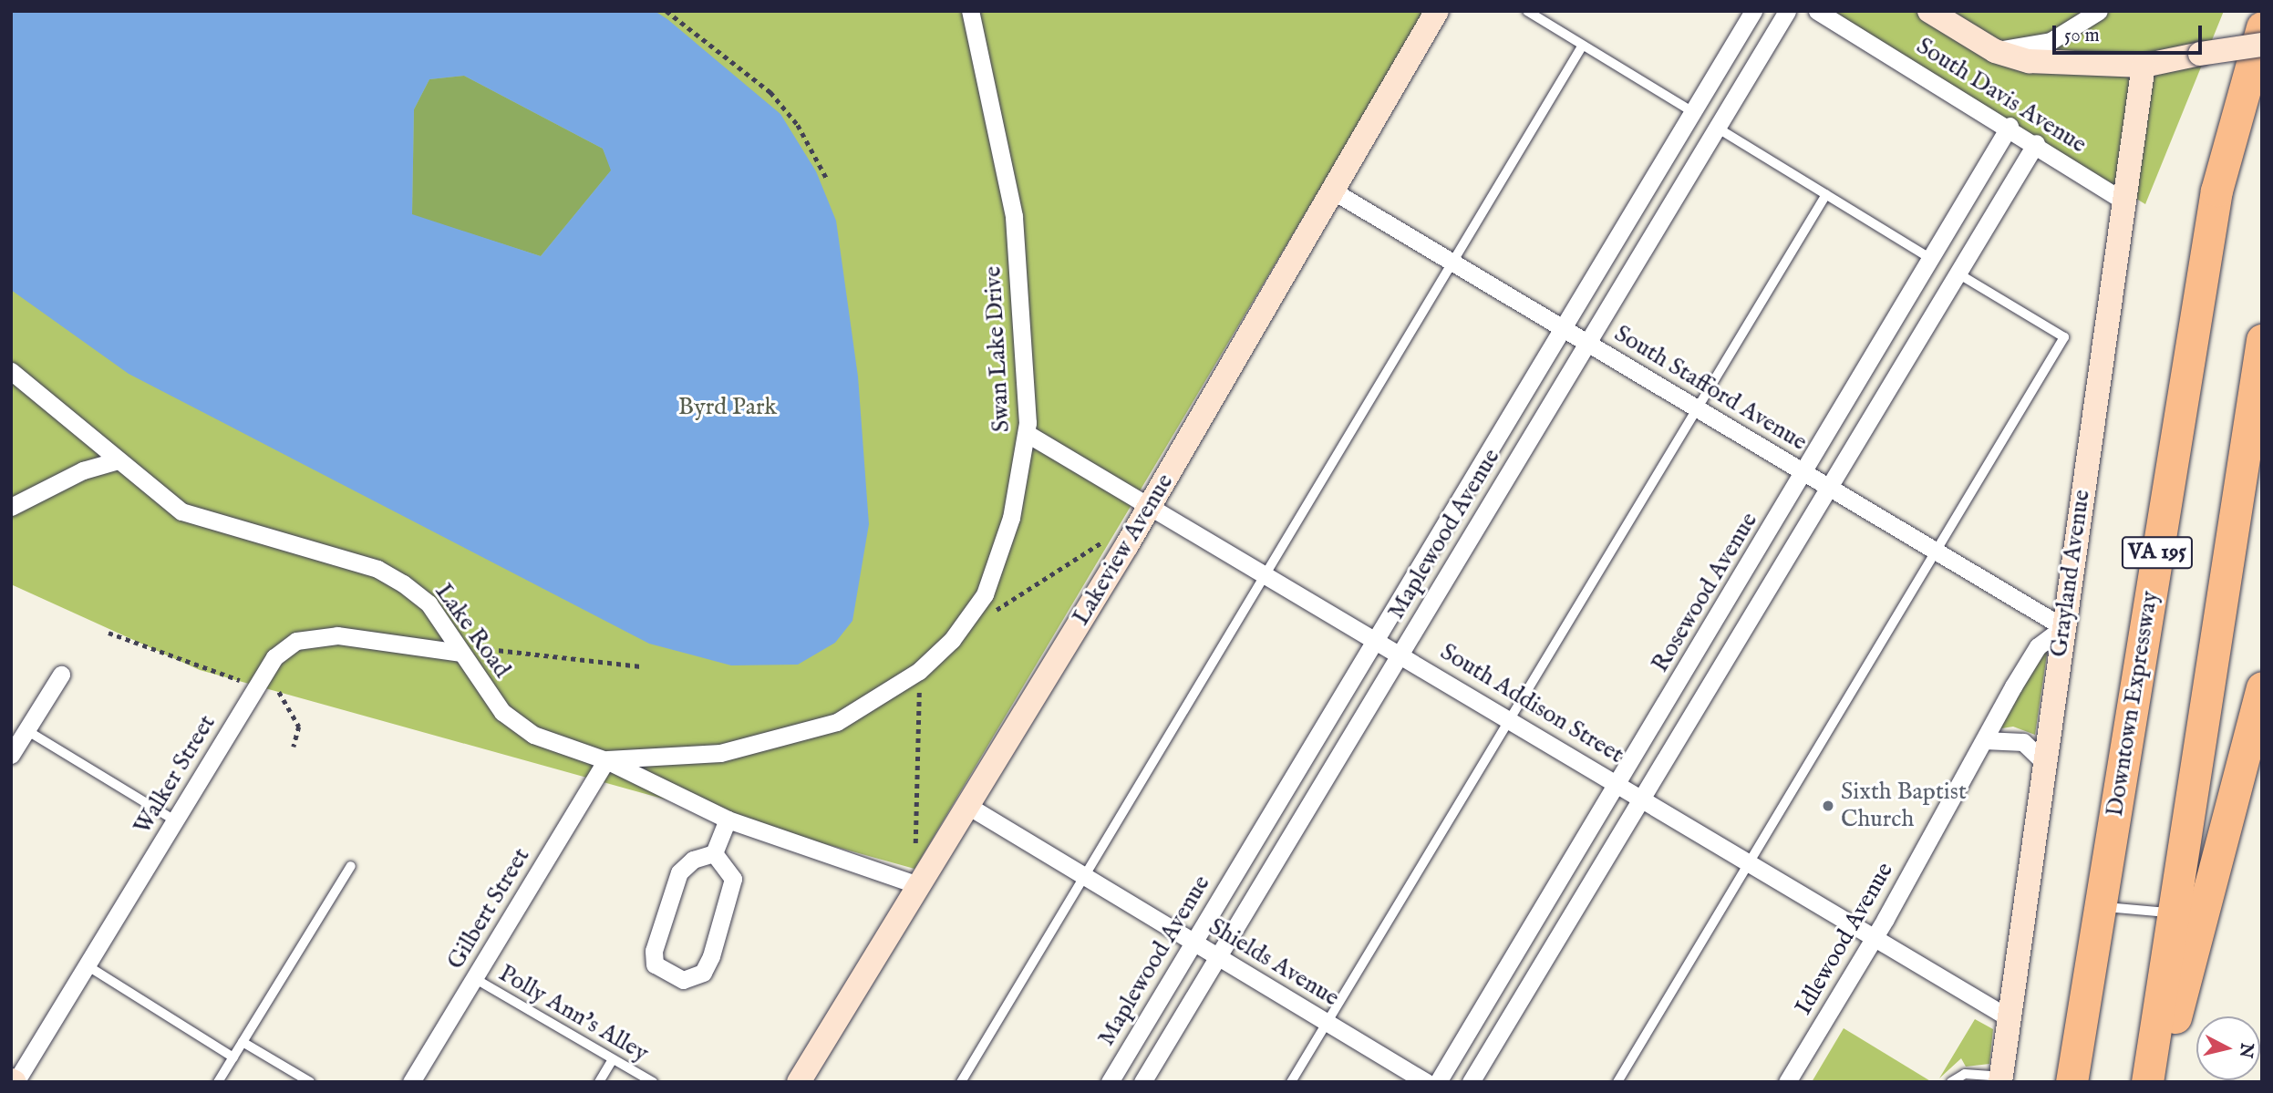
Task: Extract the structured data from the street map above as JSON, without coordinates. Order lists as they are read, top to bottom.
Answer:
{
  "streets": {
    "highway": ["VA 195", "Downtown Expressway"],
    "street": [
      "South Davis Avenue",
      "Swan Lake Drive",
      "South Stafford Avenue",
      "Maplewood Avenue",
      "Lakeview Avenue",
      "Grayland Avenue",
      "Rosewood Avenue",
      "Lake Road",
      "South Addison Street",
      "Walker Street",
      "Gilbert Street",
      "Idlewood Avenue",
      "Shields Avenue"
    ],
    "lane": ["Polly Ann's Alley"]
  },
  "crossings": [
    ["South Davis Avenue", "Grayland Avenue"],
    ["South Davis Avenue", "Rosewood Avenue"],
    ["Swan Lake Drive", "Lake Road"],
    ["Swan Lake Drive", "South Addison Street"],
    ["Swan Lake Drive", "Gilbert Street"],
    ["South Stafford Avenue", "Maplewood Avenue"],
    ["South Stafford Avenue", "Lakeview Avenue"],
    ["South Stafford Avenue", "Grayland Avenue"],
    ["South Stafford Avenue", "Rosewood Avenue"],
    ["South Stafford Avenue", "Idlewood Avenue"],
    ["Maplewood Avenue", "South Addison Street"],
    ["Maplewood Avenue", "Shields Avenue"],
    ["Lakeview Avenue", "Lake Road"],
    ["Lakeview Avenue", "South Addison Street"],
    ["Lakeview Avenue", "Shields Avenue"],
    ["Grayland Avenue", "South Addison Street"],
    ["Grayland Avenue", "Idlewood Avenue"],
    ["Rosewood Avenue", "South Addison Street"],
    ["Lake Road", "Walker Street"],
    ["Lake Road", "Gilbert Street"],
    ["South Addison Street", "Idlewood Avenue"],
    ["Gilbert Street", "Polly Ann's Alley"]
  ],
  "parks": ["Byrd Park"],
  "places": ["Sixth Baptist Church"],
  "scale_bar": "50 m",
  "north": "right"
}
